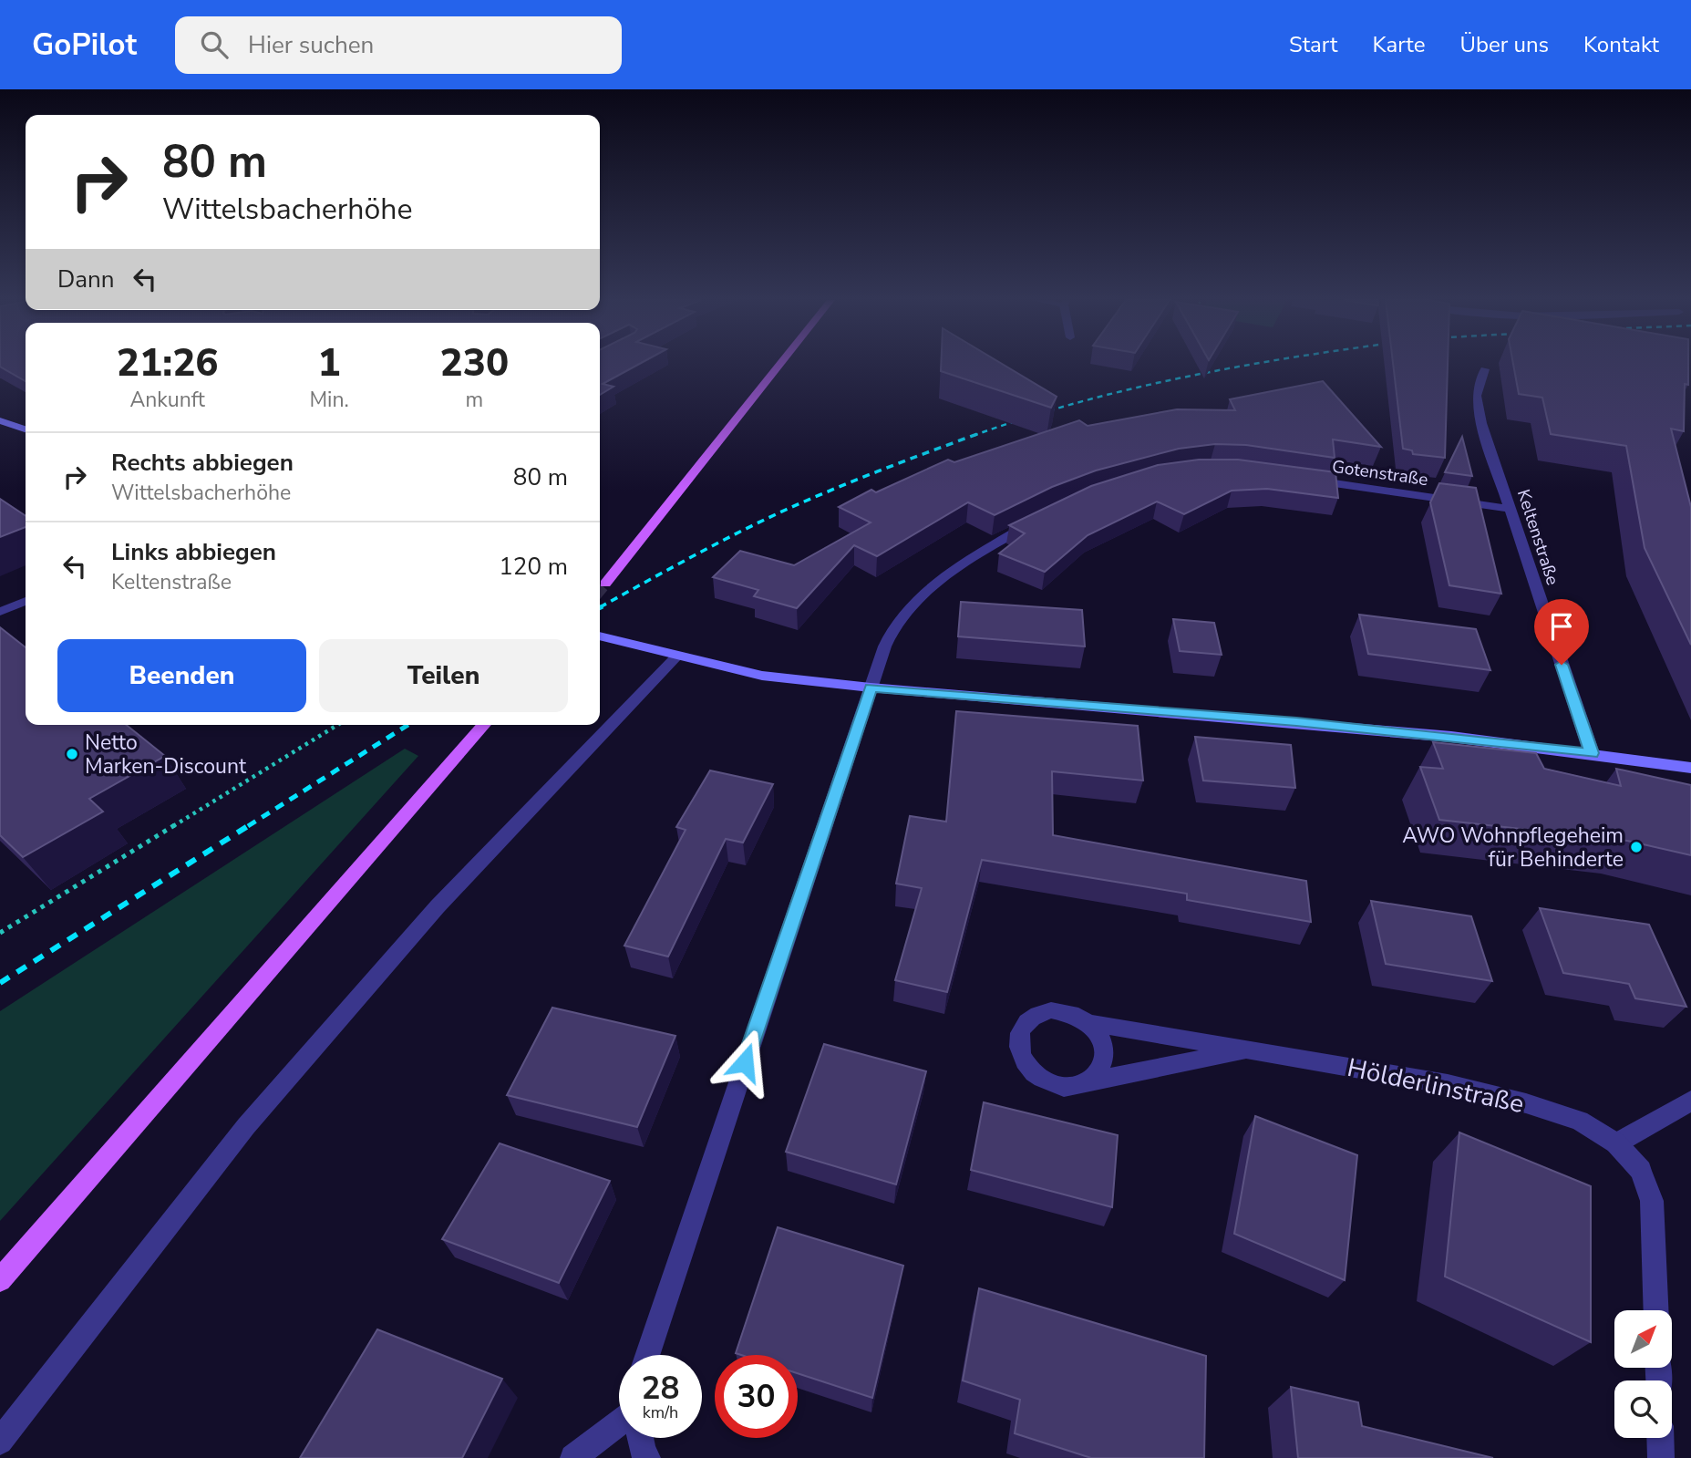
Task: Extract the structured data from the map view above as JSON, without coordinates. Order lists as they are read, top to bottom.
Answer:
{
  "streets": {
    "street": ["Gotenstraße", "Keltenstraße", "Hölderlinstraße"]
  },
  "crossings": [
    ["Gotenstraße", "Keltenstraße"]
  ],
  "places": ["Netto Marken-Discount", "AWO Wohnpflegeheim für Behinderte"],
  "north": "top right",
  "page": {
    "header": "GoPilot",
    "search": "Hier suchen",
    "nav": [
      "Start",
      "Karte",
      "Über uns",
      "Kontakt"
    ],
    "turn": ["80 m", "Wittelsbacherhöhe"],
    "then": "Dann",
    "eta": [
      "21:26",
      "Ankunft",
      "1",
      "Min.",
      "230",
      "m"
    ],
    "list": [
      {
        "name": "Rechts abbiegen",
        "note": "Wittelsbacherhöhe",
        "value": "80 m"
      },
      {
        "name": "Links abbiegen",
        "note": "Keltenstraße",
        "value": "120 m"
      }
    ],
    "buttons": ["Beenden", "Teilen"],
    "speed": "28 km/h",
    "limit": "30"
  }
}
